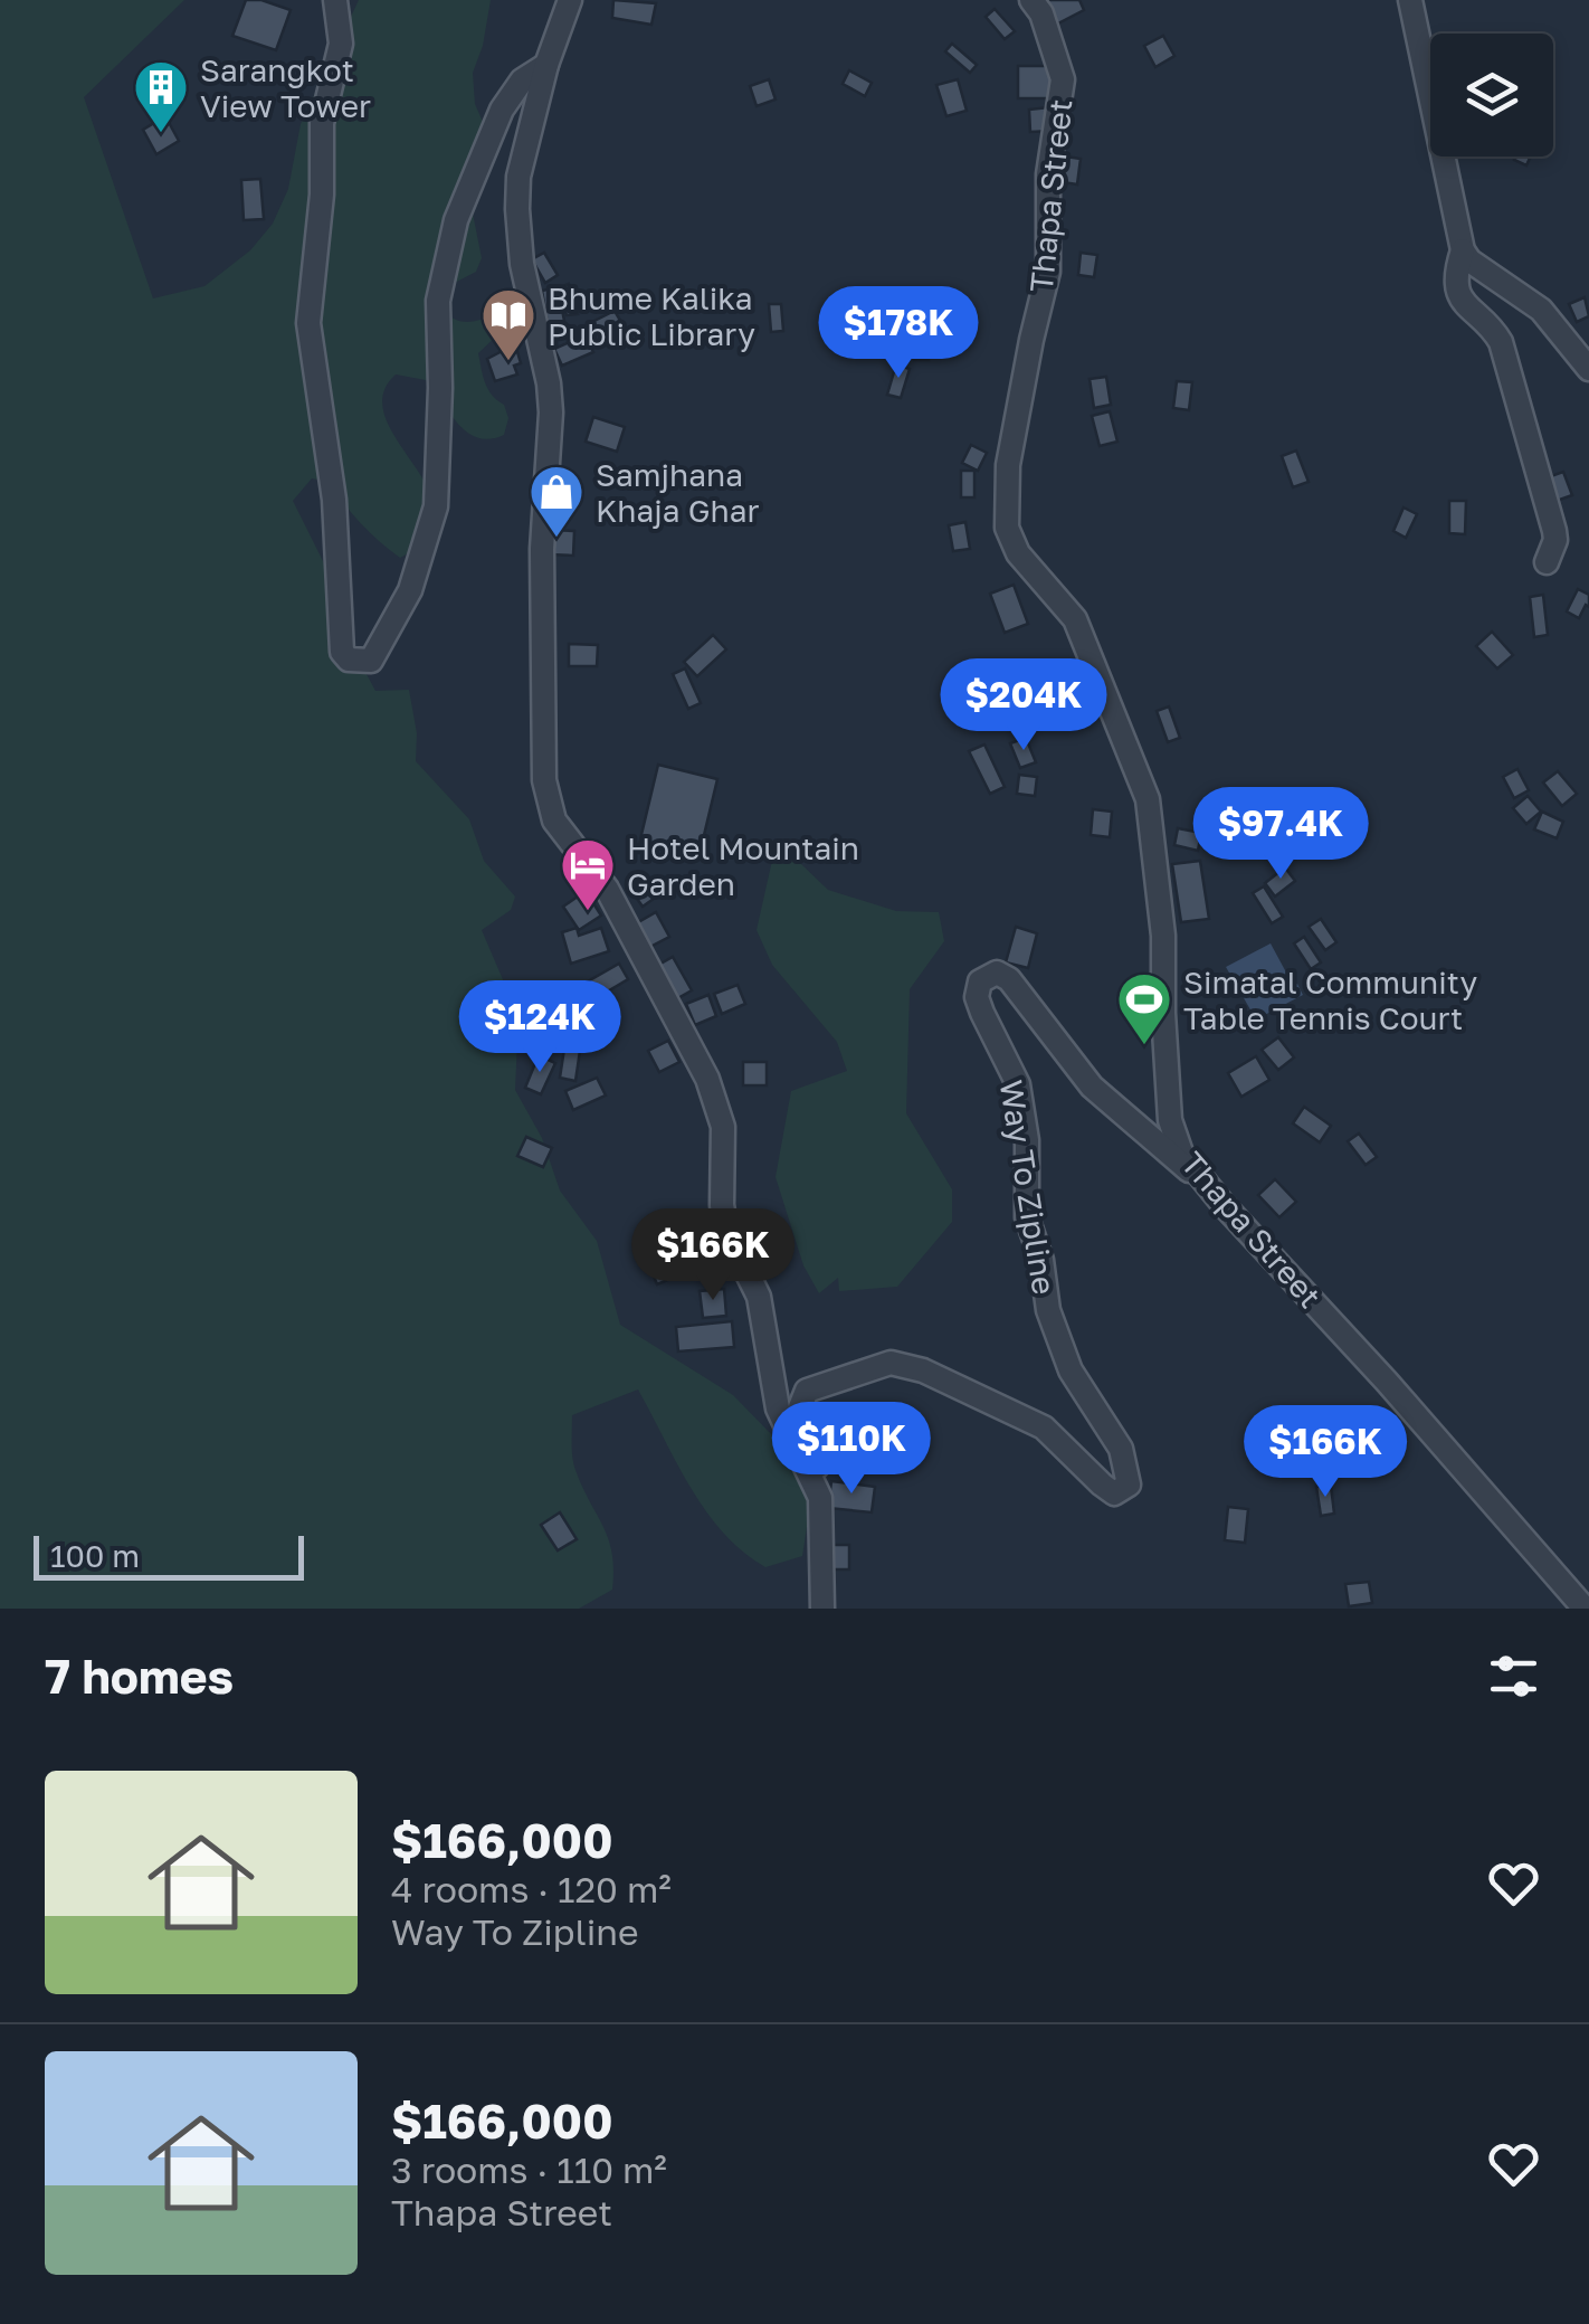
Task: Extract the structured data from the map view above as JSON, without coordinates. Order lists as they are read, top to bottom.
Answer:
{
  "streets": {
    "street": ["Thapa Street", "Way To Zipline"]
  },
  "crossings": [
    ["Thapa Street", "Way To Zipline"]
  ],
  "places": {
    "building": ["Sarangkot View Tower"],
    "library": ["Bhume Kalika Public Library"],
    "shop": ["Samjhana Khaja Ghar"],
    "hotel": ["Hotel Mountain Garden"],
    "sports": ["Simatal Community Table Tennis Court"]
  },
  "scale_bar": "100 m",
  "page": {
    "price": [
      "$178K",
      "$204K",
      "$97.4K",
      "$124K",
      "$166K",
      "$110K",
      "$166K"
    ],
    "scale": "100 m",
    "heading": "7 homes",
    "list": [
      {
        "name": "$166,000",
        "note": "4 rooms · 120 m² · Way To Zipline"
      },
      {
        "name": "$166,000",
        "note": "3 rooms · 110 m² · Thapa Street"
      }
    ]
  }
}
